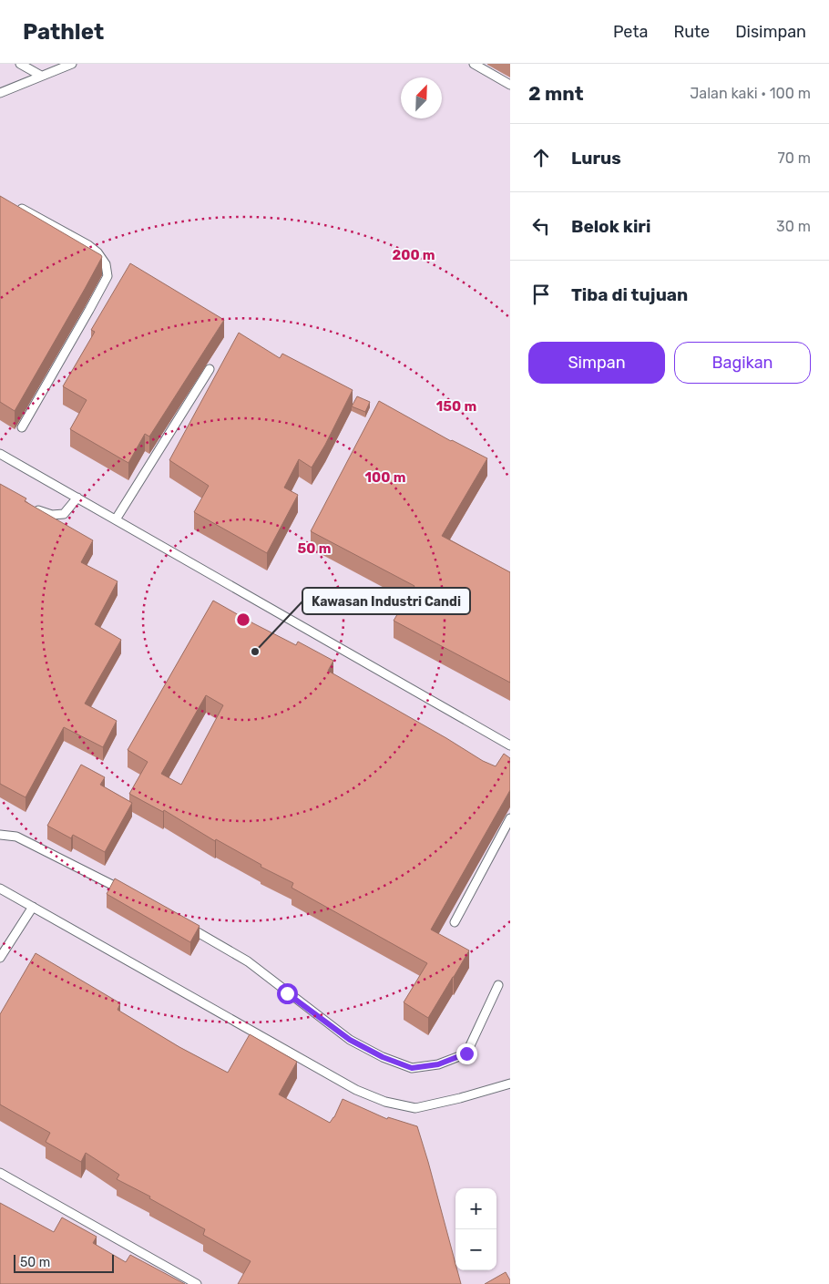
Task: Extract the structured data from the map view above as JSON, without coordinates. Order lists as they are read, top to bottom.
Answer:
{
  "places": ["Kawasan Industri Candi"],
  "scale_bar": "50 m",
  "north": "top right",
  "page": {
    "header": "Pathlet",
    "nav": ["Peta", "Rute", "Disimpan"],
    "heading": ["2 mnt", "Jalan kaki · 100 m"],
    "list": [
      ["Lurus", "70 m"],
      ["Belok kiri", "30 m"],
      "Tiba di tujuan"
    ],
    "buttons": ["Simpan", "Bagikan"],
    "map_buttons": ["+", "−"],
    "scale": "50 m"
  },
  "rings": [
    "200 m",
    "150 m",
    "100 m",
    "50 m"
  ]
}
